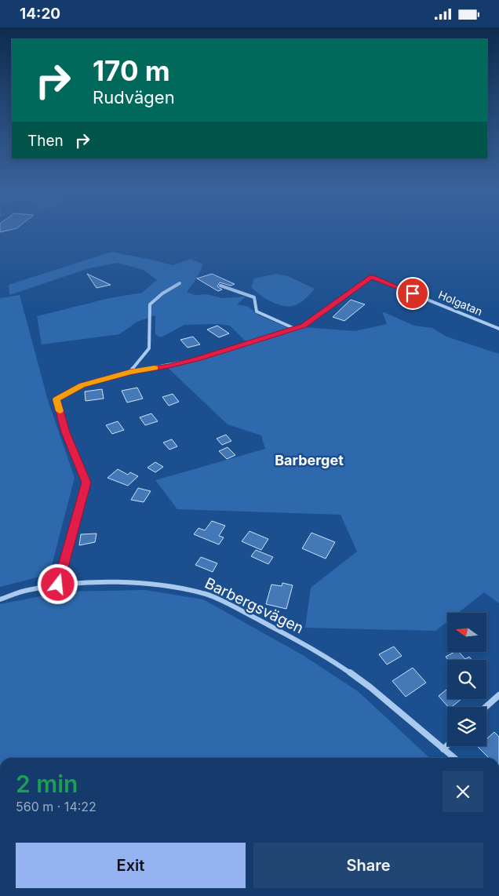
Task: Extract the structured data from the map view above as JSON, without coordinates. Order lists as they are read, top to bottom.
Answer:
{
  "streets": {
    "street": ["Holgatan", "Barbergsvägen"]
  },
  "districts": ["Barberget"],
  "north": "left",
  "page": {
    "status": "14:20",
    "turn": ["170 m", "Rudvägen"],
    "then": "Then",
    "heading": ["2 min", "560 m · 14:22"],
    "buttons": ["Exit", "Share"]
  }
}
